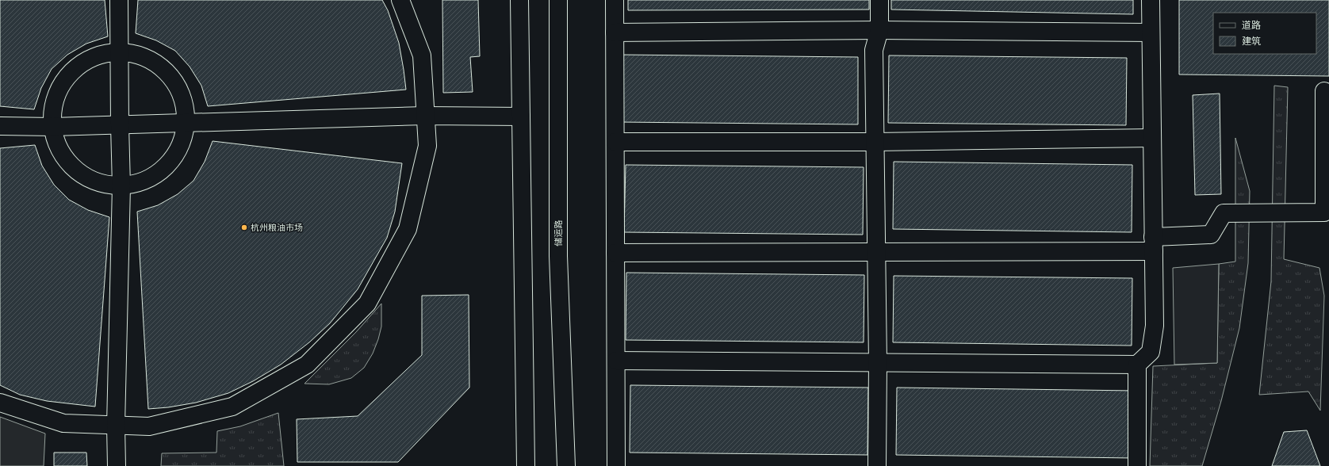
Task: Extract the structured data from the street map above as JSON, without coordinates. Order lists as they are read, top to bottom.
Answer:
{
  "streets": {
    "main road": ["储运路"]
  },
  "places": ["杭州粮油市场"],
  "legend": ["道路", "建筑"]
}
